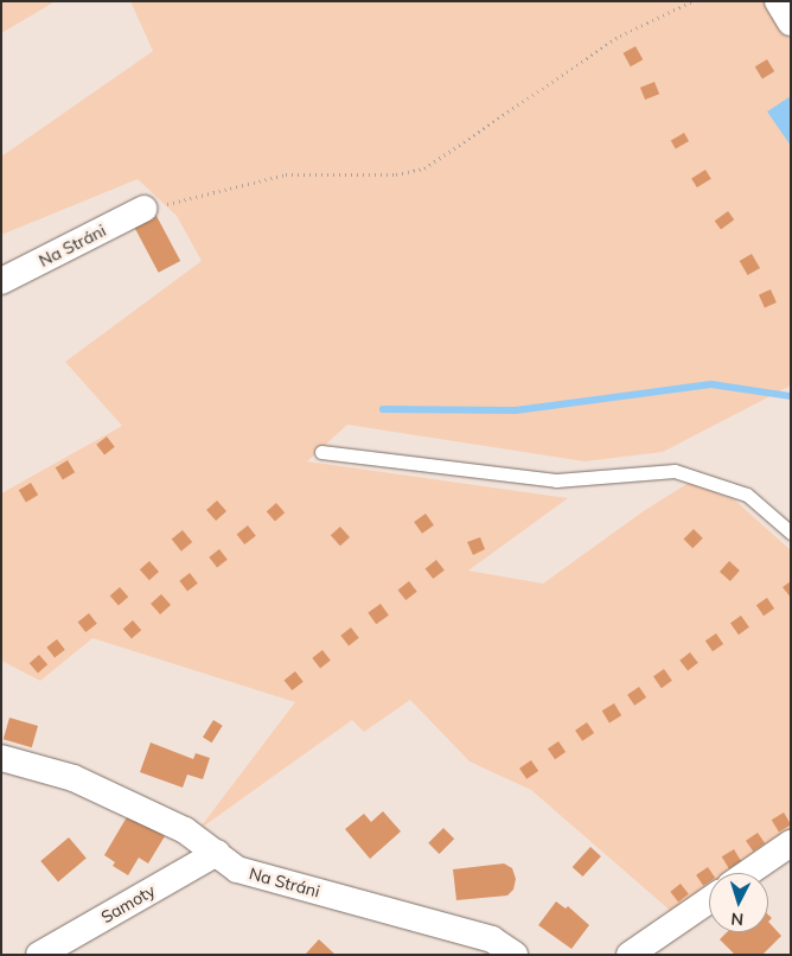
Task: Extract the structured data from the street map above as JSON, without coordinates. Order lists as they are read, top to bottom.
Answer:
{
  "streets": {
    "street": ["Na Stráni", "Samoty"]
  },
  "crossings": [
    ["Na Stráni", "Samoty"]
  ],
  "north": "bottom"
}
